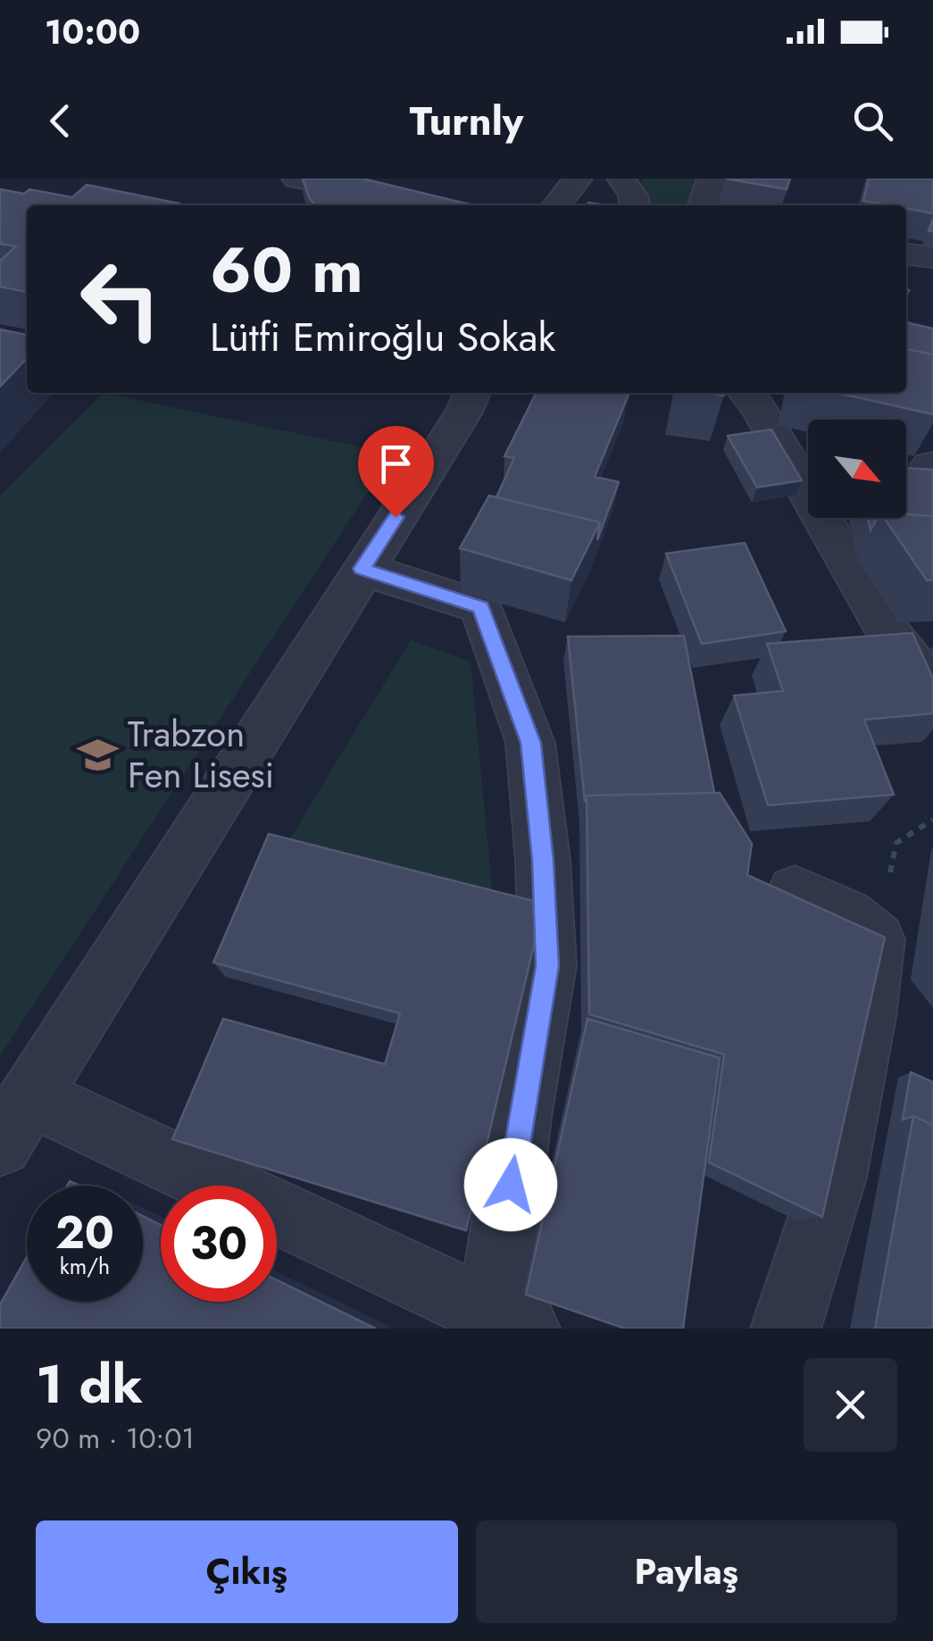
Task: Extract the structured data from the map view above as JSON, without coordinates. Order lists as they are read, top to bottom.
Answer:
{
  "places": {
    "school or university": ["Trabzon Fen Lisesi"]
  },
  "north": "bottom right",
  "page": {
    "status": "10:00",
    "header": "Turnly",
    "turn": ["60 m", "Lütfi Emiroğlu Sokak"],
    "speed": "20 km/h",
    "limit": "30",
    "heading": ["1 dk", "90 m · 10:01"],
    "buttons": ["Çıkış", "Paylaş"]
  }
}
